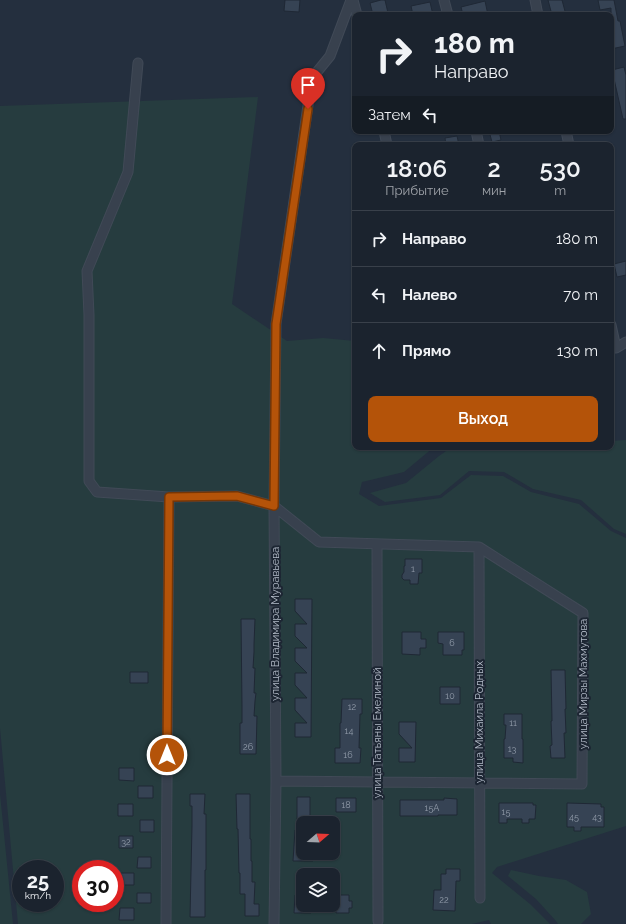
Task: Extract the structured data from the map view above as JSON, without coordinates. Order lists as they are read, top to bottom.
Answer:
{
  "streets": {
    "street": [
      "улица Владимира Муравьева",
      "улица Мирзы Махмутова",
      "улица Михаила Родных",
      "улица Татьяны Емелиной"
    ]
  },
  "crossings": [
    ["улица Мирзы Махмутова", "улица Михаила Родных"]
  ],
  "house_numbers": [
    "1",
    "6",
    "10",
    "12",
    "11",
    "14",
    "26",
    "13",
    "16",
    "18",
    "15А",
    "15",
    "45",
    "43",
    "32",
    "22"
  ],
  "north": "right",
  "page": {
    "turn": ["180 m", "Направо"],
    "then": "Затем",
    "eta": [
      "18:06",
      "Прибытие",
      "2",
      "мин",
      "530",
      "m"
    ],
    "list": [
      {
        "name": "Направо",
        "value": "180 m"
      },
      {
        "name": "Налево",
        "value": "70 m"
      },
      {
        "name": "Прямо",
        "value": "130 m"
      }
    ],
    "buttons": "Выход",
    "speed": "25 km/h",
    "limit": "30"
  }
}
